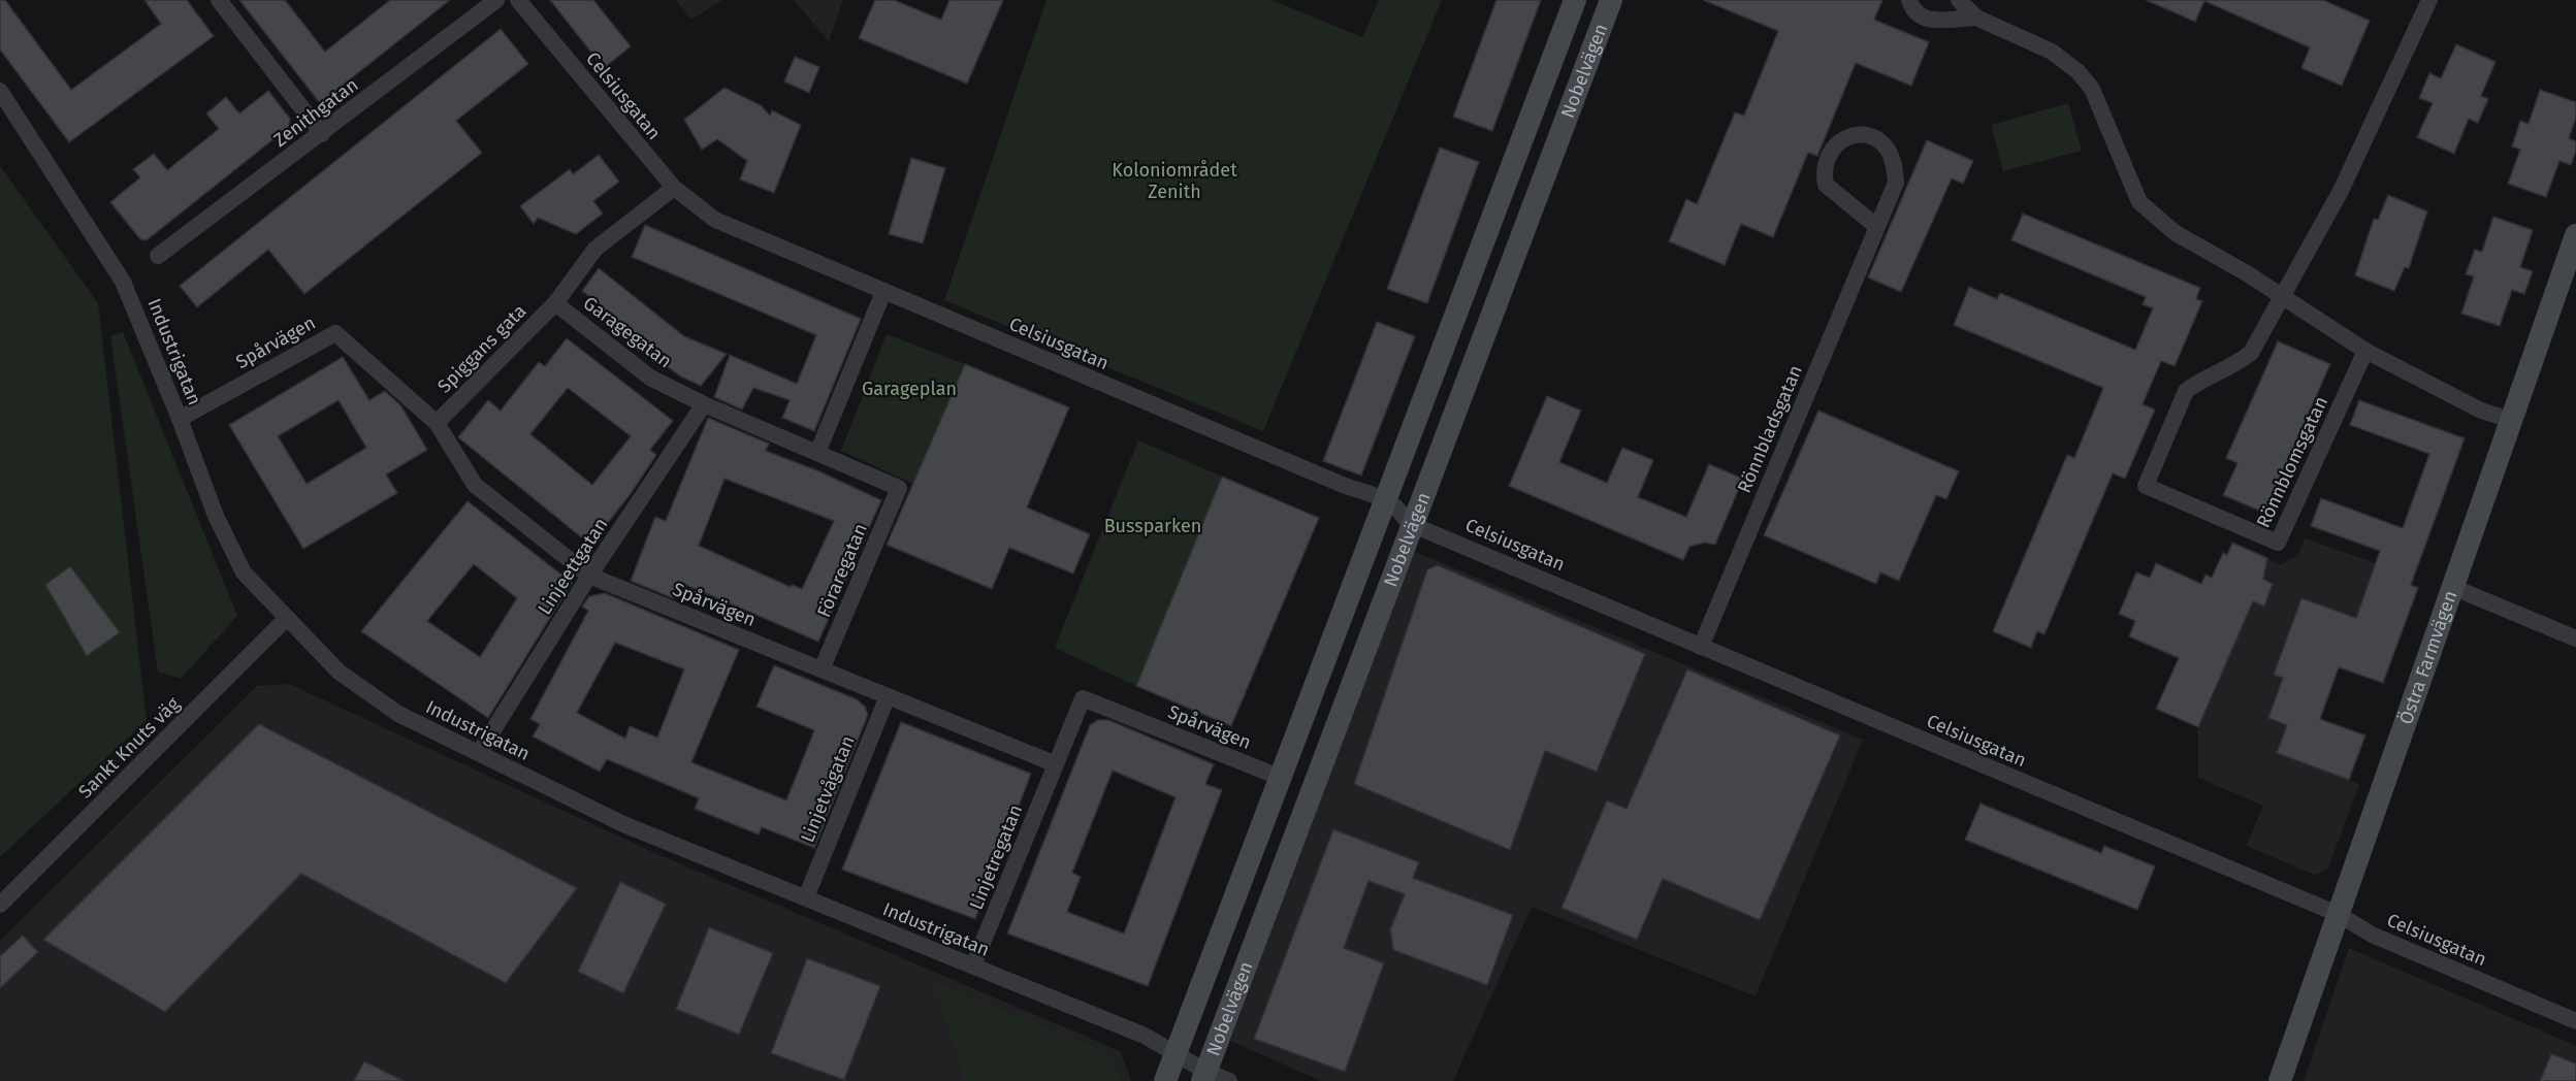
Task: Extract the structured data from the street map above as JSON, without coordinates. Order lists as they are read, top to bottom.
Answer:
{
  "streets": {
    "main road": ["Nobelvägen", "Östra Farmvägen"],
    "street": [
      "Celsiusgatan",
      "Zenithgatan",
      "Garagegatan",
      "Spårvägen",
      "Spiggans gata",
      "Industrigatan",
      "Rönnbladsgatan",
      "Rönnblomsgatan",
      "Linjeettgatan",
      "Föraregatan",
      "Sankt Knuts väg",
      "Linjetvågatan",
      "Linjetregatan"
    ]
  },
  "crossings": [
    ["Nobelvägen", "Celsiusgatan"],
    ["Nobelvägen", "Spårvägen"],
    ["Nobelvägen", "Industrigatan"],
    ["Celsiusgatan", "Garagegatan"],
    ["Celsiusgatan", "Rönnbladsgatan"],
    ["Celsiusgatan", "Östra Farmvägen"],
    ["Garagegatan", "Spiggans gata"],
    ["Garagegatan", "Linjeettgatan"],
    ["Garagegatan", "Föraregatan"],
    ["Spårvägen", "Spiggans gata"],
    ["Spårvägen", "Industrigatan"],
    ["Spårvägen", "Linjeettgatan"],
    ["Spårvägen", "Föraregatan"],
    ["Spårvägen", "Linjetvågatan"],
    ["Spårvägen", "Linjetregatan"],
    ["Industrigatan", "Linjeettgatan"],
    ["Industrigatan", "Sankt Knuts väg"],
    ["Industrigatan", "Linjetvågatan"],
    ["Industrigatan", "Linjetregatan"]
  ],
  "parks": ["Koloniområdet Zenith", "Garageplan", "Bussparken"]
}
